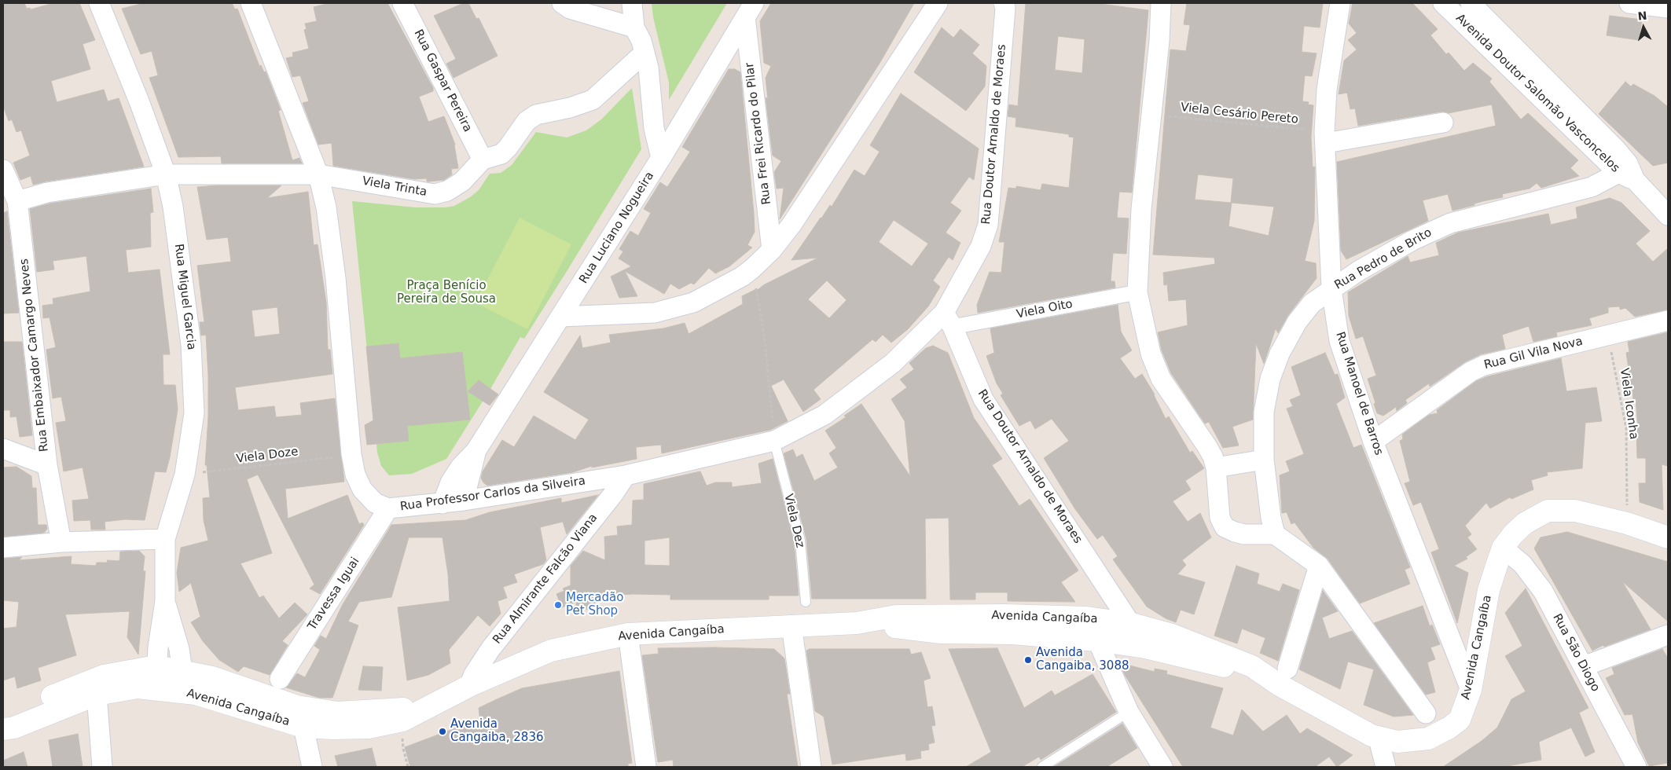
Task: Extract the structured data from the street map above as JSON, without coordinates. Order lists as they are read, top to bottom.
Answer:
{
  "streets": {
    "main road": ["Avenida Cangaíba"],
    "street": [
      "Rua Gaspar Pereira",
      "Avenida Doutor Salomão Vasconcelos",
      "Rua Frei Ricardo do Pilar",
      "Rua Doutor Arnaldo de Moraes",
      "Viela Trinta",
      "Rua Luciano Nogueira",
      "Rua Pedro de Brito",
      "Rua Miguel Garcia",
      "Viela Oito",
      "Rua Gil Vila Nova",
      "Rua Embaixador Camargo Neves",
      "Rua Manoel de Barros",
      "Rua Professor Carlos da Silveira",
      "Rua Almirante Falcão Viana",
      "Travessa Iguai",
      "Rua São Diogo"
    ],
    "lane": ["Viela Dez"],
    "path": ["Viela Cesário Pereto", "Viela Iconha", "Viela Doze"]
  },
  "crossings": [
    ["Rua Gaspar Pereira", "Viela Trinta"],
    ["Avenida Doutor Salomão Vasconcelos", "Rua Pedro de Brito"],
    ["Viela Cesário Pereto", "Rua Manoel de Barros"],
    ["Rua Frei Ricardo do Pilar", "Rua Luciano Nogueira"],
    ["Rua Doutor Arnaldo de Moraes", "Viela Oito"],
    ["Rua Doutor Arnaldo de Moraes", "Rua Professor Carlos da Silveira"],
    ["Rua Doutor Arnaldo de Moraes", "Avenida Cangaíba"],
    ["Viela Trinta", "Rua Miguel Garcia"],
    ["Viela Trinta", "Rua Embaixador Camargo Neves"],
    ["Viela Trinta", "Rua Professor Carlos da Silveira"],
    ["Rua Luciano Nogueira", "Rua Professor Carlos da Silveira"],
    ["Rua Pedro de Brito", "Rua Manoel de Barros"],
    ["Rua Miguel Garcia", "Viela Doze"],
    ["Rua Miguel Garcia", "Avenida Cangaíba"],
    ["Viela Oito", "Rua Professor Carlos da Silveira"],
    ["Rua Gil Vila Nova", "Rua Manoel de Barros"],
    ["Rua Gil Vila Nova", "Viela Iconha"],
    ["Rua Manoel de Barros", "Avenida Cangaíba"],
    ["Viela Iconha", "Avenida Cangaíba"],
    ["Viela Doze", "Rua Professor Carlos da Silveira"],
    ["Rua Professor Carlos da Silveira", "Viela Dez"],
    ["Rua Professor Carlos da Silveira", "Rua Almirante Falcão Viana"],
    ["Rua Professor Carlos da Silveira", "Travessa Iguai"],
    ["Rua Almirante Falcão Viana", "Avenida Cangaíba"],
    ["Avenida Cangaíba", "Rua São Diogo"]
  ],
  "parks": ["Praça Benício Pereira de Sousa"],
  "places": ["Mercadão Pet Shop", "Avenida Cangaiba, 3088", "Avenida Cangaiba, 2836"],
  "north": "top"
}
